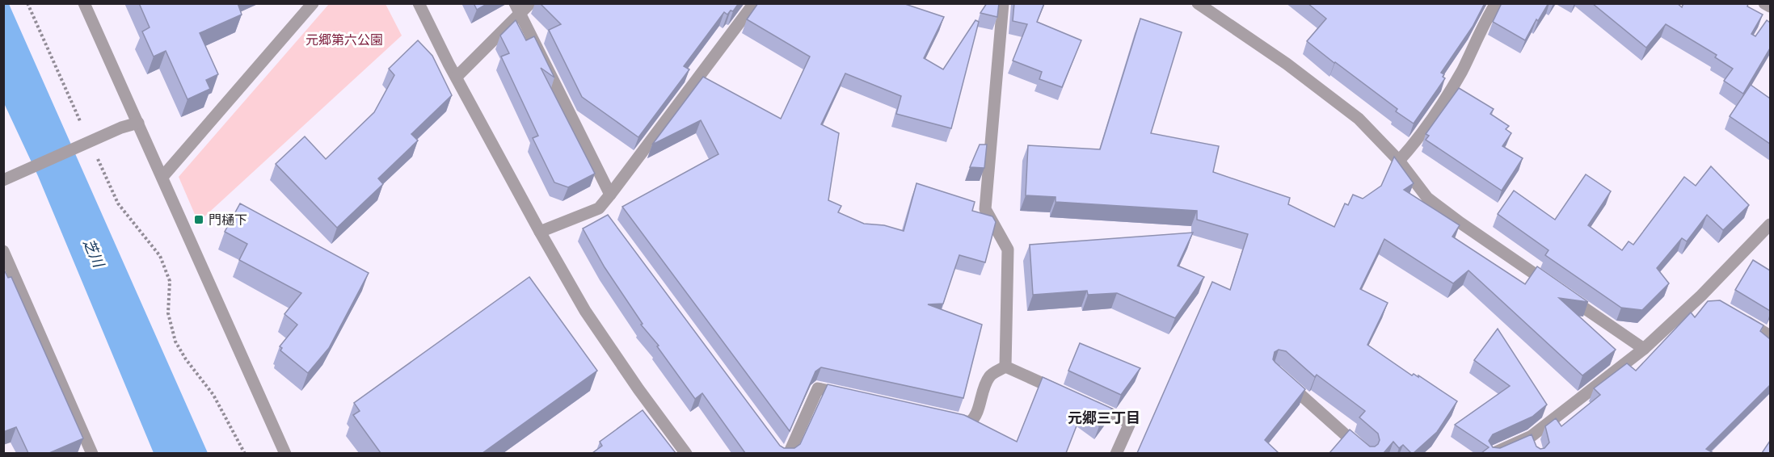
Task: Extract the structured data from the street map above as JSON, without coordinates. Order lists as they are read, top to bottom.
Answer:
{
  "districts": ["元郷三丁目"],
  "water": ["芝川"],
  "parks": ["元郷第六公園"],
  "places": {
    "transit": ["門樋下"]
  }
}
